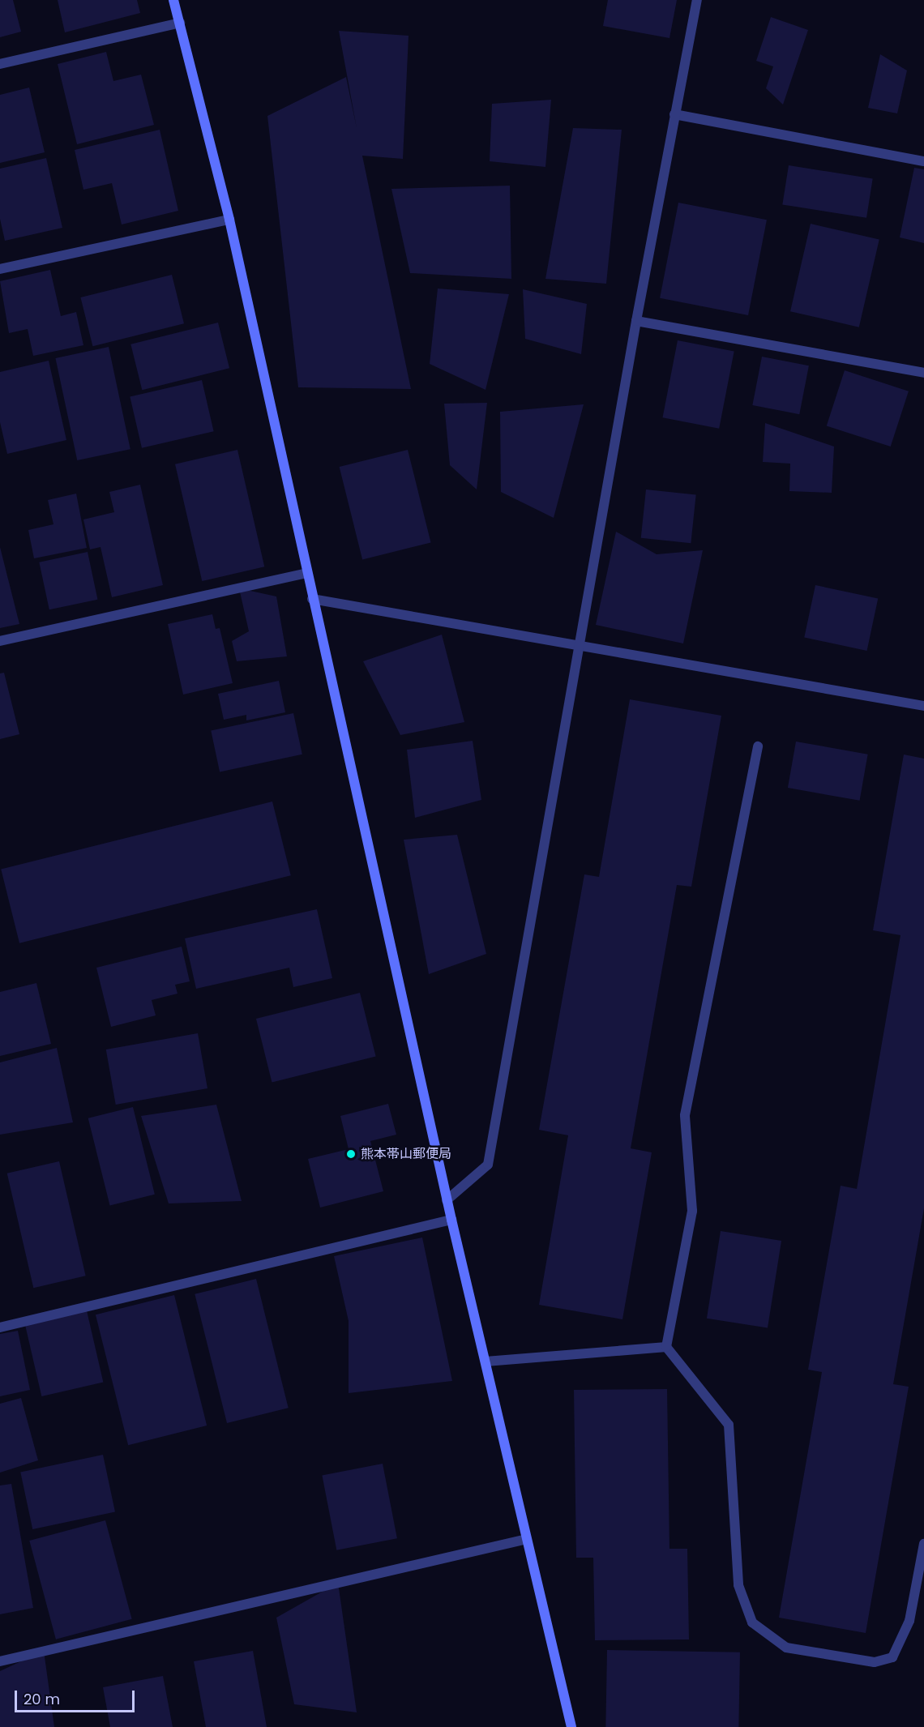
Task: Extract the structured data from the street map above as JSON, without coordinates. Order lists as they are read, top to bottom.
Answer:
{
  "places": ["熊本帯山郵便局"],
  "scale_bar": "20 m"
}
